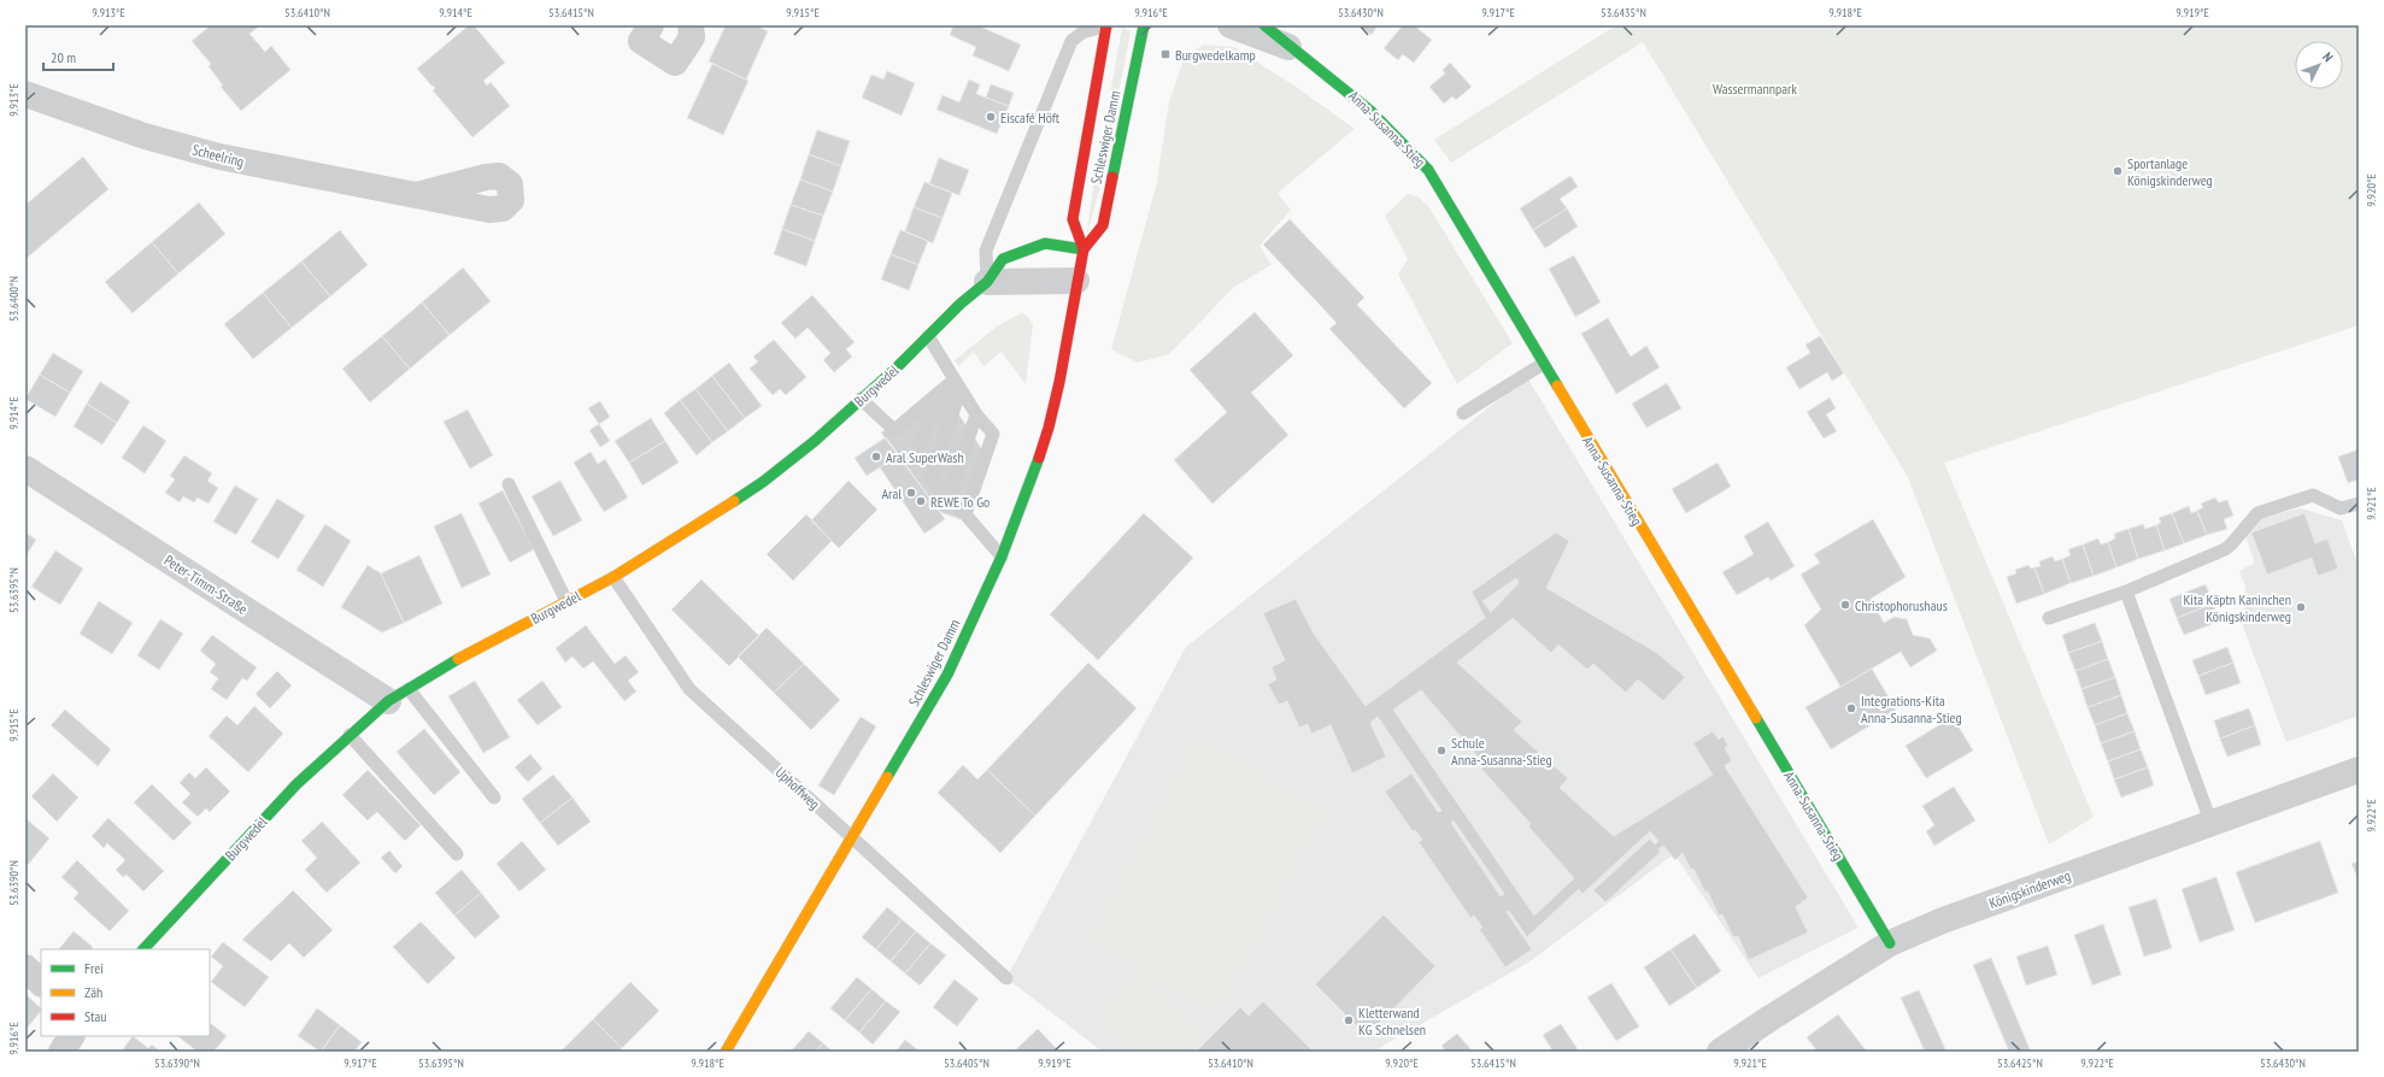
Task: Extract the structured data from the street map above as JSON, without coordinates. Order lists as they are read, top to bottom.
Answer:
{
  "streets": {
    "street": [
      "Anna-Susanna-Stieg",
      "Schleswiger Damm",
      "Scheelring",
      "Burgwedel",
      "Peter-Timm-Straße",
      "Königskinderweg"
    ],
    "lane": ["Uphoffweg"]
  },
  "crossings": [
    ["Anna-Susanna-Stieg", "Königskinderweg"],
    ["Schleswiger Damm", "Burgwedel"],
    ["Schleswiger Damm", "Uphoffweg"],
    ["Burgwedel", "Peter-Timm-Straße"],
    ["Burgwedel", "Uphoffweg"]
  ],
  "parks": ["Wassermannpark"],
  "places": {
    "transit": ["Burgwedelkamp"],
    "other": [
      "Eiscafé Höft",
      "Sportanlage Königskinderweg",
      "Aral SuperWash",
      "Aral",
      "REWE To Go",
      "Christophorushaus",
      "Kita Käptn Kaninchen Königskinderweg",
      "Integrations-Kita Anna-Susanna-Stieg",
      "Schule Anna-Susanna-Stieg",
      "Kletterwand KG Schnelsen"
    ]
  },
  "legend": ["Frei", "Zäh", "Stau"],
  "scale_bar": "20 m",
  "north": "top right",
  "coordinates": [
    "9.913°E",
    "53.6410°N",
    "9.914°E",
    "53.6415°N",
    "9.915°E",
    "9.916°E",
    "53.6430°N",
    "9.917°E",
    "53.6435°N",
    "9.918°E",
    "9.919°E",
    "9.920°E",
    "53.6400°N",
    "9.921°E",
    "53.6395°N",
    "9.922°E",
    "53.6390°N",
    "53.6405°N",
    "53.6425°N"
  ]
}
